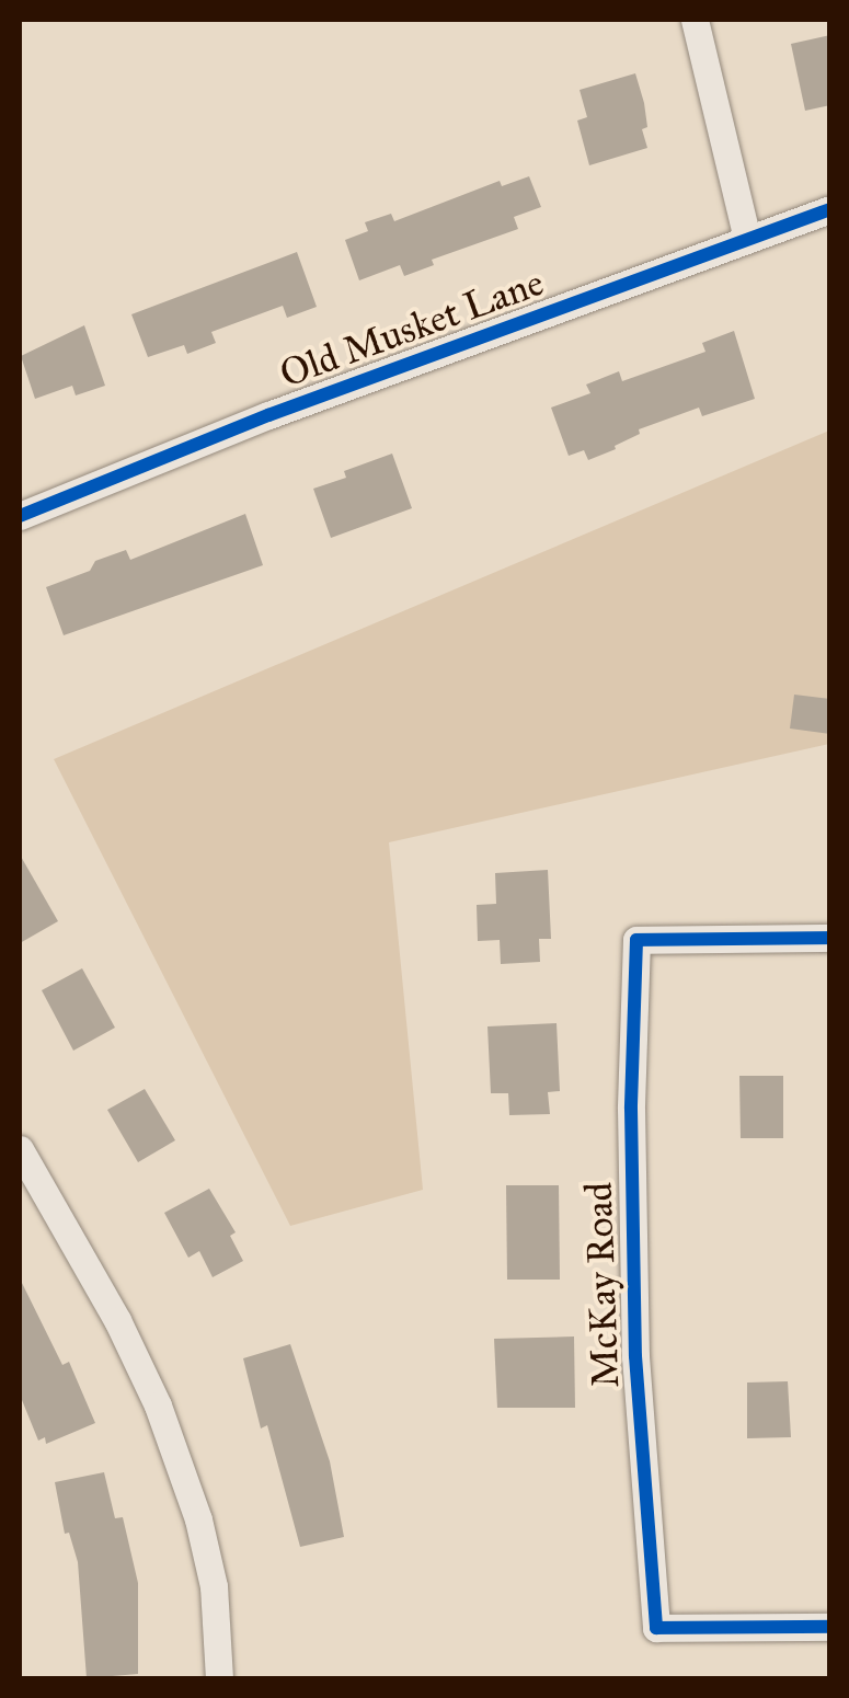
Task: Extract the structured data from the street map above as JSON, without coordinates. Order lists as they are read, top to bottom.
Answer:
{
  "streets": {
    "street": ["Old Musket Lane", "McKay Road"]
  }
}
